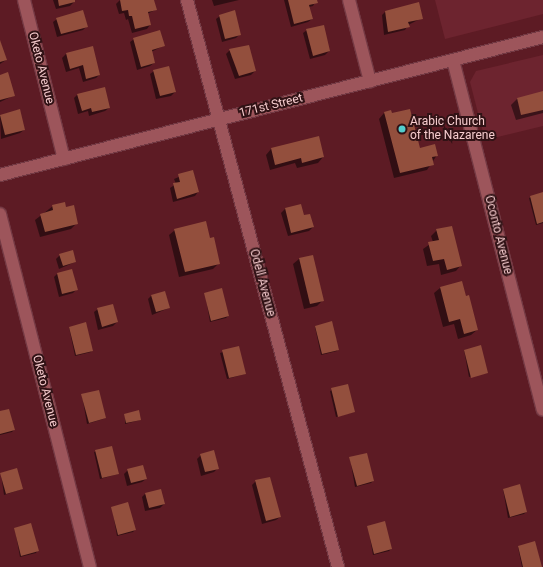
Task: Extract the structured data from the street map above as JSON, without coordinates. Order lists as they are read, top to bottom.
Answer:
{
  "streets": {
    "street": [
      "Oketo Avenue",
      "171st Street",
      "Oconto Avenue",
      "Odell Avenue"
    ]
  },
  "crossings": [
    ["Oketo Avenue", "171st Street"],
    ["171st Street", "Oconto Avenue"],
    ["171st Street", "Odell Avenue"]
  ],
  "places": ["Arabic Church of the Nazarene"]
}
